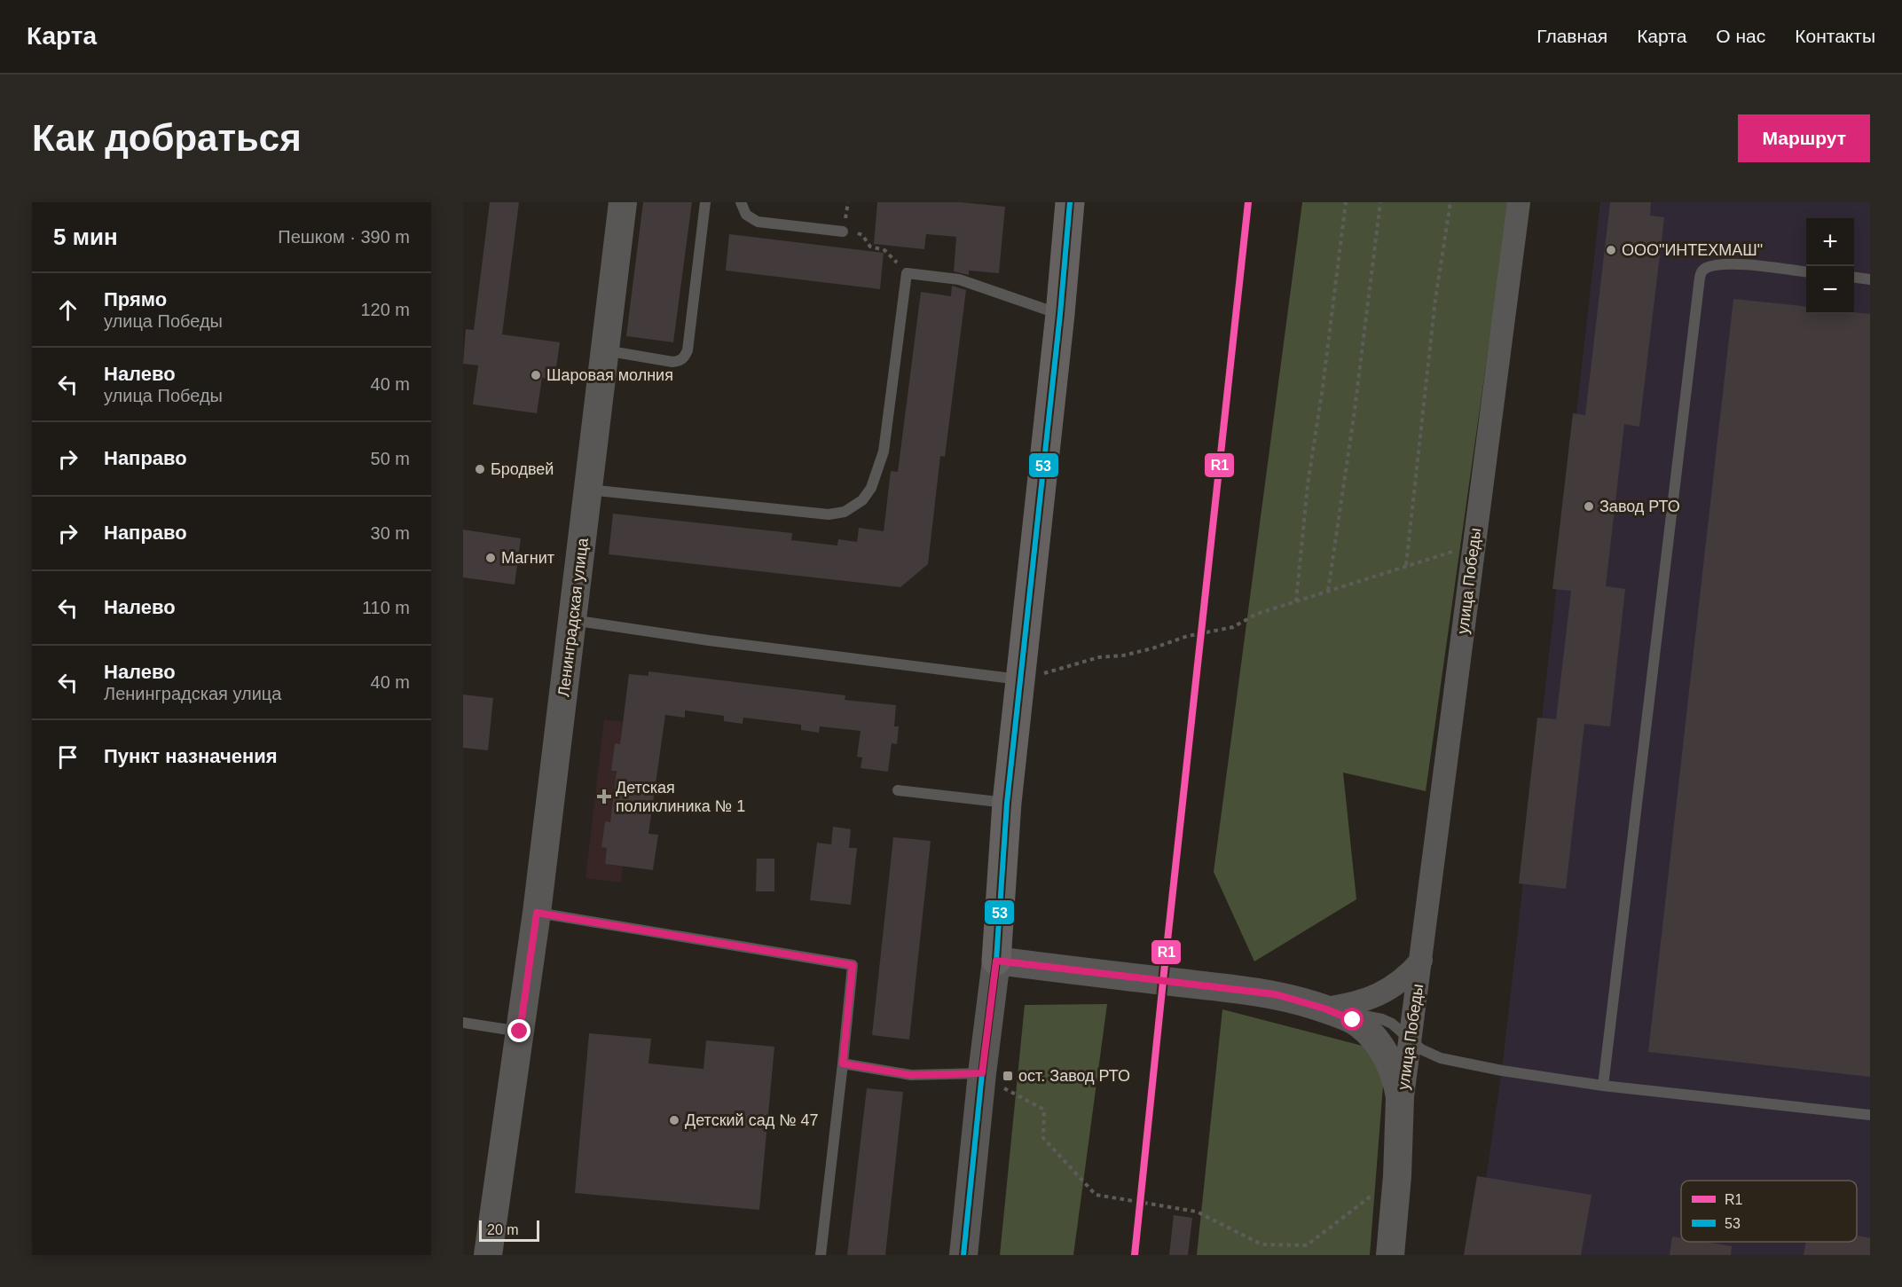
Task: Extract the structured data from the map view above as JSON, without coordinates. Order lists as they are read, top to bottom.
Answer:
{
  "streets": {
    "street": ["улица Победы", "Ленинградская улица"]
  },
  "places": {
    "other": [
      "ООО\"ИНТЕХМАШ\"",
      "Шаровая молния",
      "Бродвей",
      "Завод РТО",
      "Магнит",
      "Детский сад № 47"
    ],
    "health": ["Детская поликлиника № 1"],
    "transit": ["ост. Завод РТО"]
  },
  "lines": ["transit line R1", "transit line 53"],
  "legend": ["R1", "53"],
  "scale_bar": "20 m",
  "page": {
    "header": "Карта",
    "nav": [
      "Главная",
      "Карта",
      "О нас",
      "Контакты"
    ],
    "buttons": "Маршрут",
    "title": "Как добраться",
    "heading": ["5 мин", "Пешком · 390 m"],
    "map_buttons": ["+", "−"],
    "list": [
      ["Прямо", "улица Победы", "120 m"],
      ["Налево", "улица Победы", "40 m"],
      ["Направо", "50 m"],
      ["Направо", "30 m"],
      ["Налево", "110 m"],
      ["Налево", "Ленинградская улица", "40 m"],
      "Пункт назначения"
    ],
    "scale": "20 m"
  }
}
